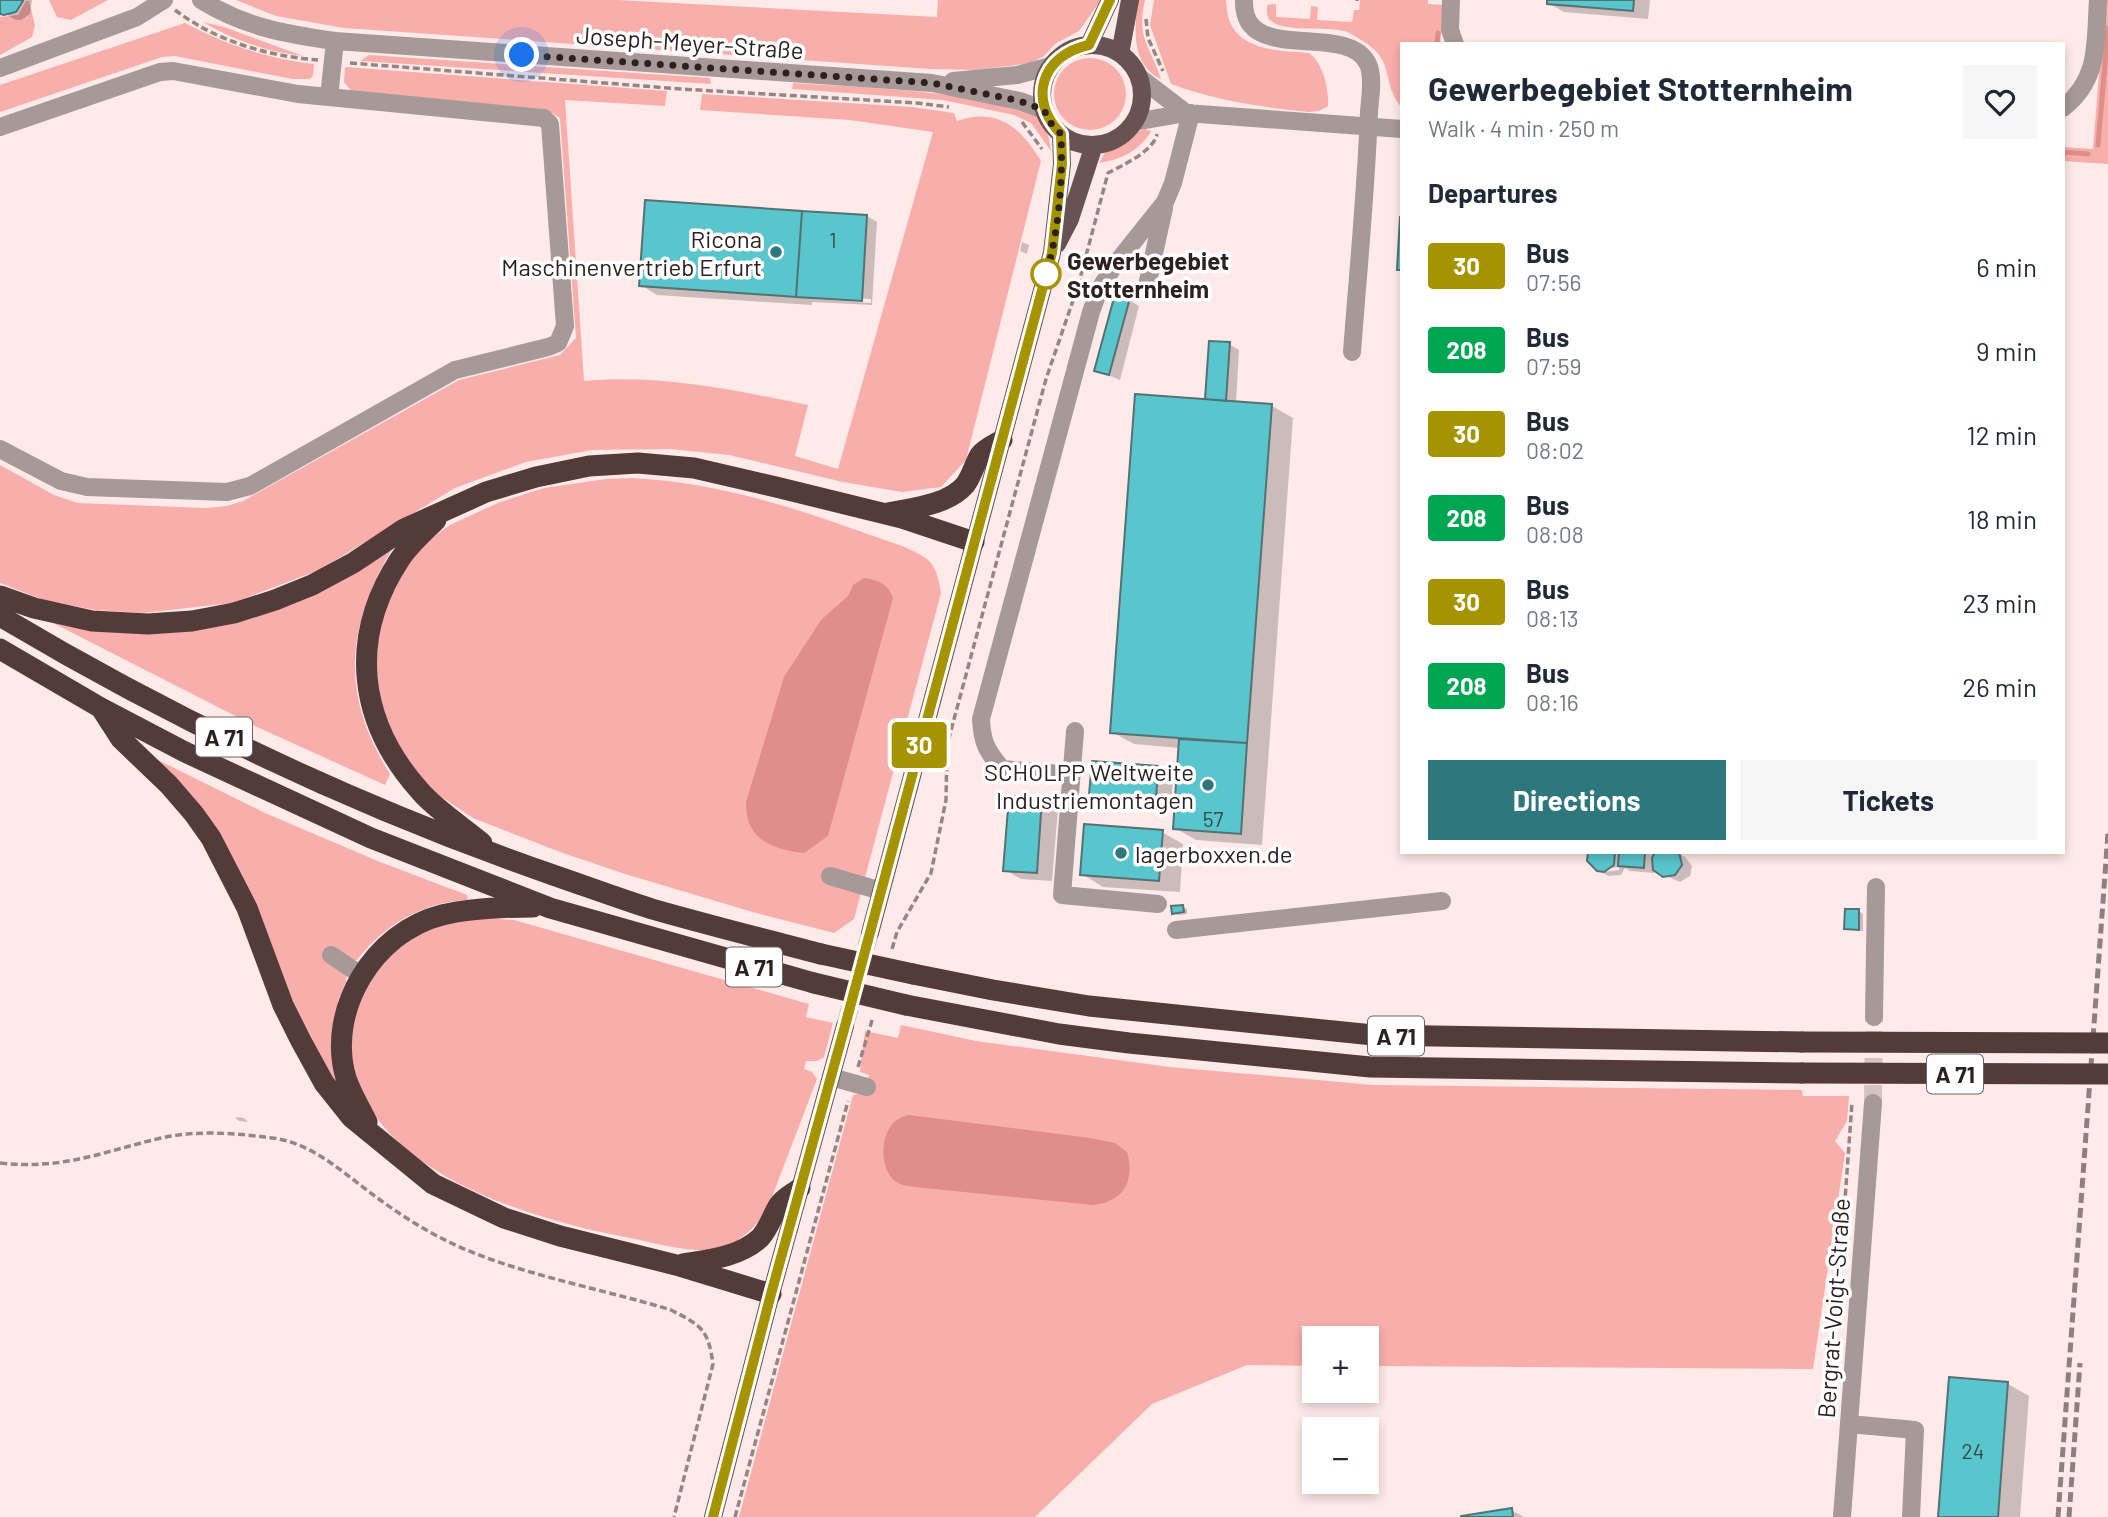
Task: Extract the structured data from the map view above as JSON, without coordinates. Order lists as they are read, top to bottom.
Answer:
{
  "streets": {
    "highway": ["A 71"],
    "street": ["Joseph-Meyer-Straße", "Bergrat-Voigt-Straße"]
  },
  "places": [
    "Ricona Maschinenvertrieb Erfurt",
    "Gewerbegebiet Stotternheim",
    "SCHOLPP Weltweite Industriemontagen",
    "lagerboxxen.de"
  ],
  "lines": ["bus line 30"],
  "house_numbers": ["1", "57", "24"],
  "page": {
    "on_map": "30",
    "heading": [
      ["Gewerbegebiet Stotternheim", "Walk · 4 min · 250 m"],
      "Departures"
    ],
    "list": [
      {
        "mark": "30",
        "name": "Bus",
        "note": "07:56",
        "value": "6 min"
      },
      {
        "mark": "208",
        "name": "Bus",
        "note": "07:59",
        "value": "9 min"
      },
      {
        "mark": "30",
        "name": "Bus",
        "note": "08:02",
        "value": "12 min"
      },
      {
        "mark": "208",
        "name": "Bus",
        "note": "08:08",
        "value": "18 min"
      },
      {
        "mark": "30",
        "name": "Bus",
        "note": "08:13",
        "value": "23 min"
      },
      {
        "mark": "208",
        "name": "Bus",
        "note": "08:16",
        "value": "26 min"
      }
    ],
    "buttons": ["Directions", "Tickets"],
    "map_buttons": ["+", "−"]
  }
}
